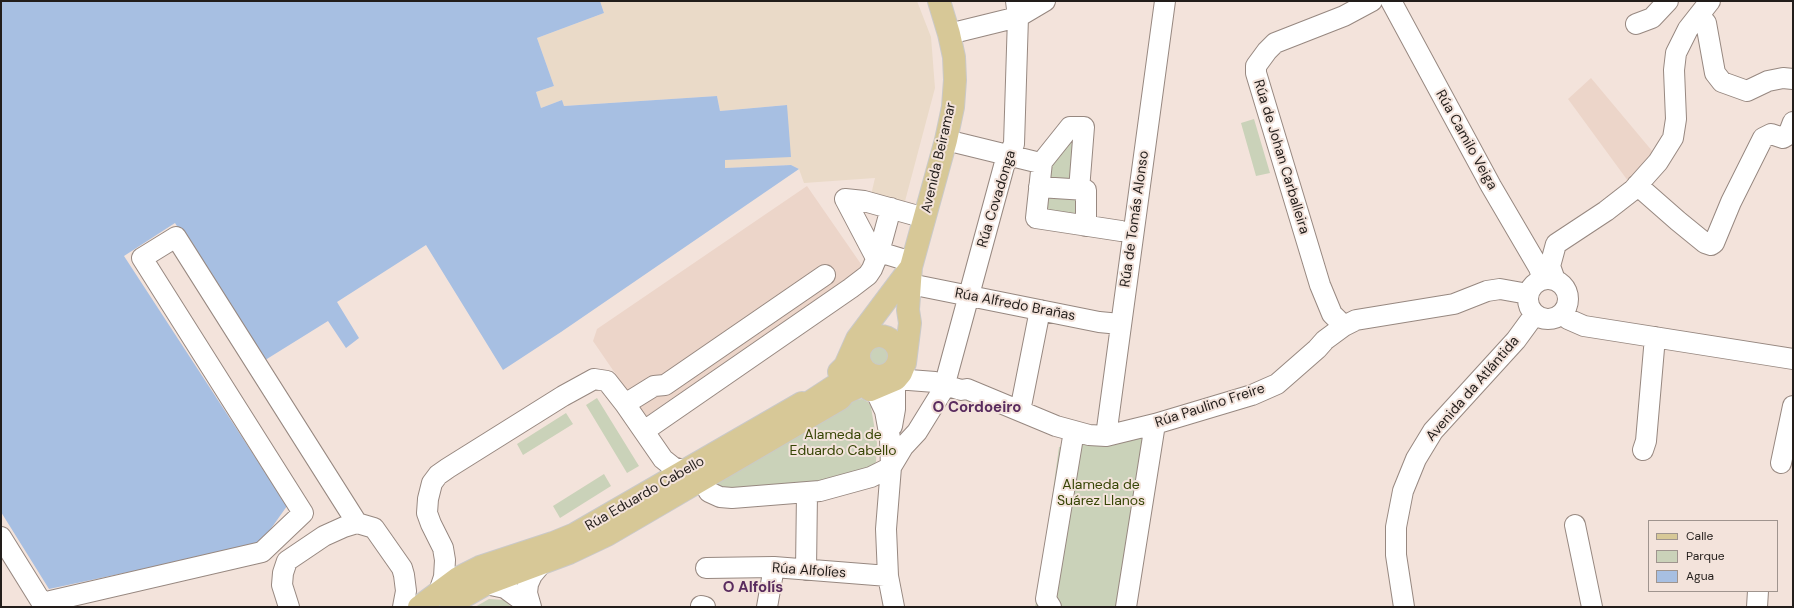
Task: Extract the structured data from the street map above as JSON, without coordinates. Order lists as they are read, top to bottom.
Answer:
{
  "streets": {
    "main road": ["Avenida Beiramar", "Rúa Eduardo Cabello"],
    "street": [
      "Rúa Camilo Veiga",
      "Rúa de Johan Carballeira",
      "Rúa Covadonga",
      "Rúa de Tomás Alonso",
      "Rúa Alfredo Brañas",
      "Avenida da Atlántida",
      "Rúa Paulino Freire",
      "Rúa Alfolíes"
    ]
  },
  "crossings": [
    ["Rúa Camilo Veiga", "Avenida da Atlántida"],
    ["Rúa Camilo Veiga", "Rúa Paulino Freire"],
    ["Rúa de Johan Carballeira", "Rúa Paulino Freire"],
    ["Avenida Beiramar", "Rúa Alfredo Brañas"],
    ["Avenida Beiramar", "Rúa Paulino Freire"],
    ["Avenida Beiramar", "Rúa Eduardo Cabello"],
    ["Rúa Covadonga", "Rúa Alfredo Brañas"],
    ["Rúa Covadonga", "Rúa Paulino Freire"],
    ["Rúa de Tomás Alonso", "Rúa Alfredo Brañas"],
    ["Rúa de Tomás Alonso", "Rúa Paulino Freire"],
    ["Avenida da Atlántida", "Rúa Paulino Freire"],
    ["Rúa Paulino Freire", "Rúa Eduardo Cabello"]
  ],
  "districts": ["O Cordoeiro", "O Alfolís"],
  "parks": ["Alameda de Eduardo Cabello", "Alameda de Suárez Llanos"],
  "legend": ["Calle", "Parque", "Agua"]
}
